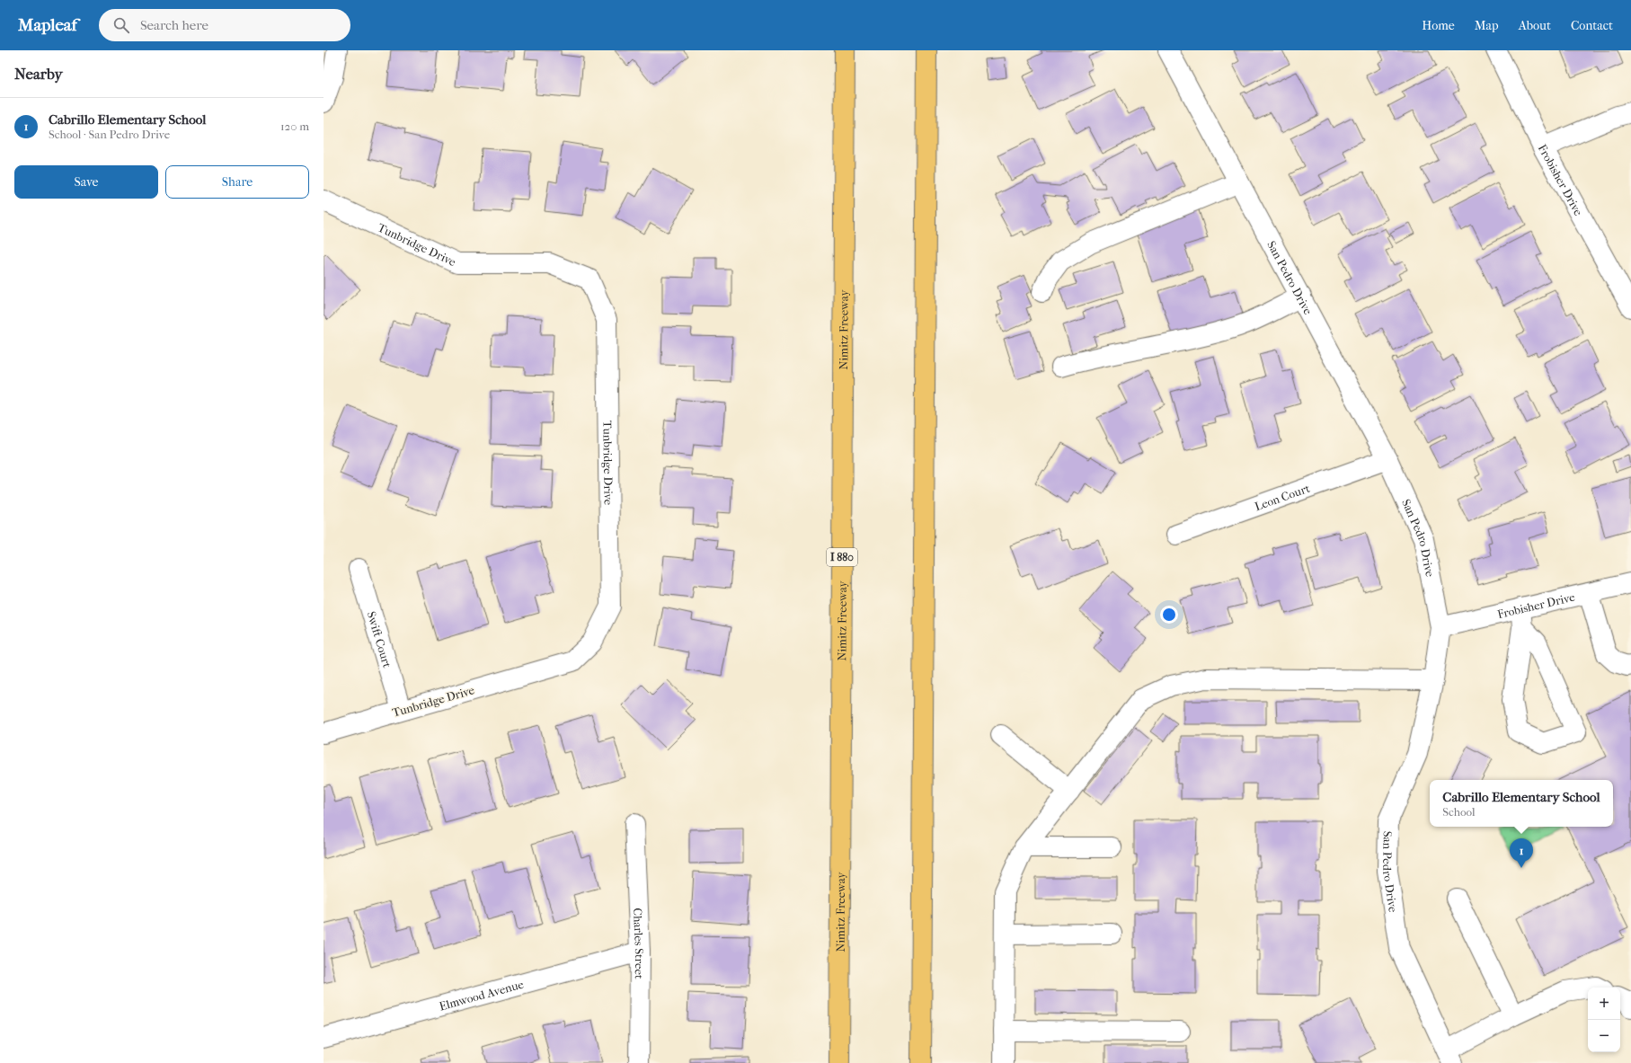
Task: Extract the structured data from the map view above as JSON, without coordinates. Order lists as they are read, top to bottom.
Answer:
{
  "streets": {
    "highway": ["Nimitz Freeway", "I 880"],
    "street": [
      "Frobisher Drive",
      "Tunbridge Drive",
      "San Pedro Drive",
      "Leon Court",
      "Swift Court",
      "Charles Street",
      "Elmwood Avenue"
    ]
  },
  "crossings": [
    ["Frobisher Drive", "San Pedro Drive"],
    ["Tunbridge Drive", "Swift Court"],
    ["San Pedro Drive", "Leon Court"],
    ["Charles Street", "Elmwood Avenue"]
  ],
  "page": {
    "header": "Mapleaf",
    "search": "Search here",
    "nav": [
      "Home",
      "Map",
      "About",
      "Contact"
    ],
    "heading": "Nearby",
    "list": [
      {
        "mark": "1",
        "name": "Cabrillo Elementary School",
        "note": "School · San Pedro Drive",
        "value": "120 m"
      }
    ],
    "buttons": ["Save", "Share"],
    "popup": ["Cabrillo Elementary School", "School"],
    "pins": "1",
    "map_buttons": ["+", "−"]
  }
}
